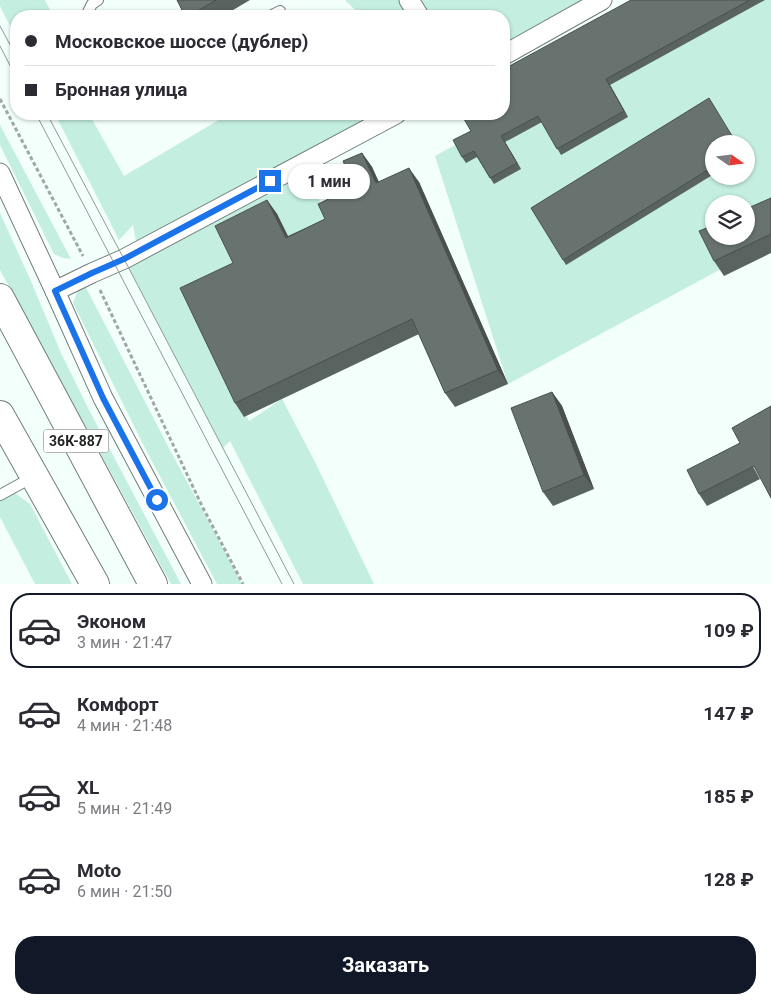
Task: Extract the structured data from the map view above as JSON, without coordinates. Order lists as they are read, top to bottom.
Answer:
{
  "streets": {
    "main road": ["36К-887"]
  },
  "north": "right",
  "page": {
    "banner": ["Московское шоссе (дублер)", "Бронная улица"],
    "bubble": "1 мин",
    "list": [
      {
        "name": "Эконом",
        "note": "3 мин · 21:47",
        "value": "109 ₽"
      },
      {
        "name": "Комфорт",
        "note": "4 мин · 21:48",
        "value": "147 ₽"
      },
      {
        "name": "XL",
        "note": "5 мин · 21:49",
        "value": "185 ₽"
      },
      {
        "name": "Moto",
        "note": "6 мин · 21:50",
        "value": "128 ₽"
      }
    ],
    "buttons": "Заказать"
  }
}
